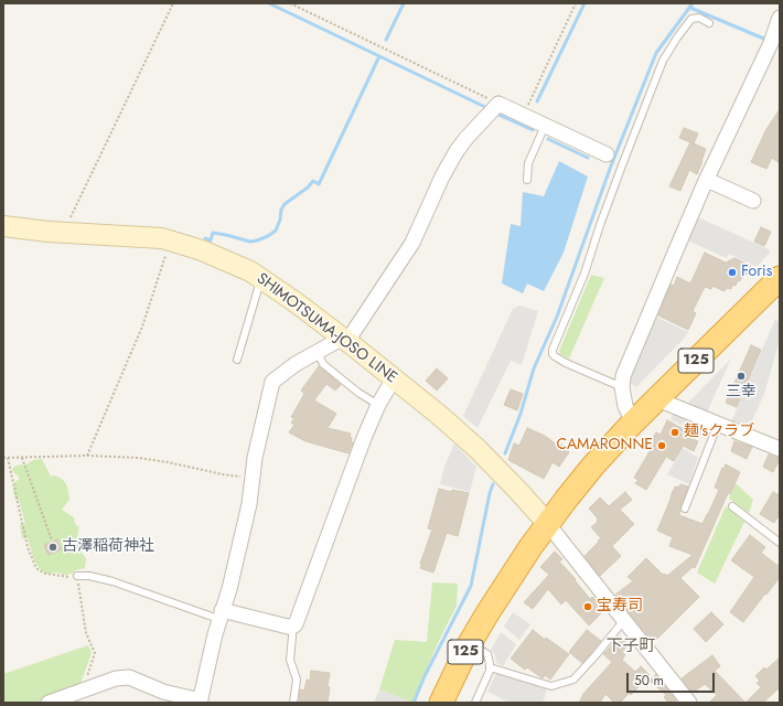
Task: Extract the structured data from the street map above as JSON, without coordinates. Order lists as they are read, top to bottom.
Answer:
{
  "streets": {
    "highway": ["125"],
    "main road": ["SHIMOTSUMA-JOSO LINE"]
  },
  "crossings": [
    ["SHIMOTSUMA-JOSO LINE", "125"]
  ],
  "districts": ["下子町"],
  "places": [
    "Foris",
    "三幸",
    "麺'sクラブ",
    "CAMARONNE",
    "古澤稲荷神社",
    "宝寿司"
  ],
  "scale_bar": "50 m"
}
